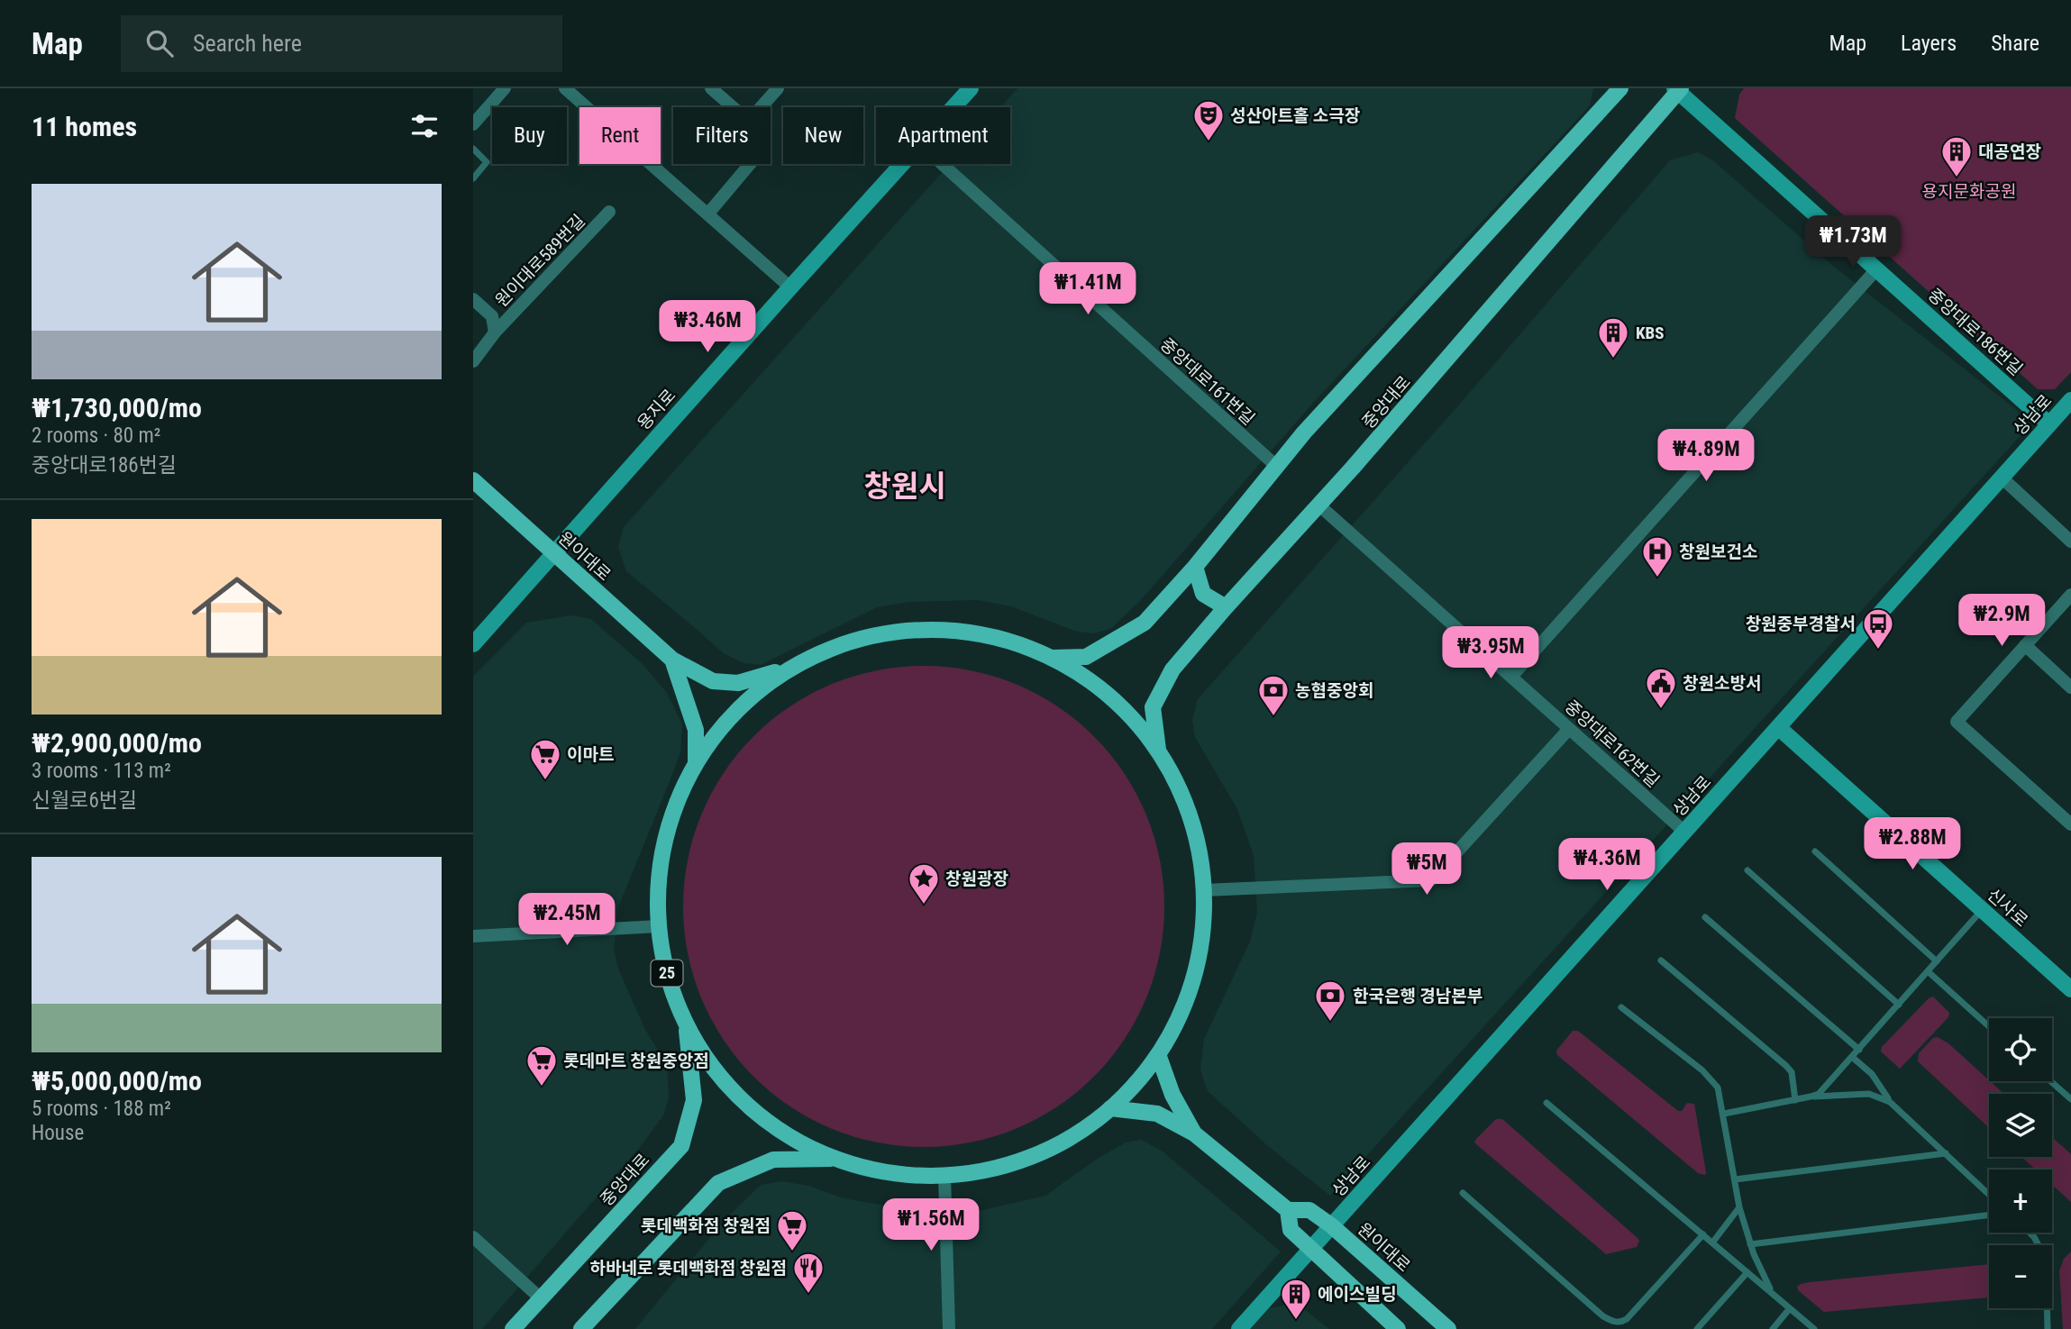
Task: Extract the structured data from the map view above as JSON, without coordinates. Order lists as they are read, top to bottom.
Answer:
{
  "streets": {
    "main road": [
      "중앙대로186번길",
      "중앙대로",
      "용지로",
      "상남로",
      "원이대로",
      "신사로",
      "25"
    ],
    "street": ["원이대로589번길", "중앙대로161번길", "중앙대로162번길"]
  },
  "crossings": [
    ["중앙대로186번길", "중앙대로"],
    ["중앙대로186번길", "상남로"],
    ["중앙대로", "중앙대로162번길"],
    ["중앙대로", "25"],
    ["용지로", "원이대로"],
    ["상남로", "원이대로"],
    ["상남로", "중앙대로162번길"],
    ["상남로", "신사로"],
    ["원이대로", "25"]
  ],
  "districts": ["창원시"],
  "parks": ["용지문화공원"],
  "places": {
    "theatre": ["성산아트홀 소극장"],
    "building": ["대공연장", "KBS", "에이스빌딩"],
    "hospital": ["창원보건소"],
    "bus stop": ["창원중부경찰서"],
    "public building": ["창원소방서"],
    "bank": ["농협중앙회", "한국은행 경남본부"],
    "supermarket": ["이마트", "롯데마트 창원중앙점", "롯데백화점 창원점"],
    "place": ["창원광장"],
    "restaurant": ["하바네로 롯데백화점 창원점"]
  },
  "page": {
    "header": "Map",
    "search": "Search here",
    "nav": ["Map", "Layers", "Share"],
    "heading": "11 homes",
    "chip": [
      "Buy",
      "Rent",
      "Filters",
      "New",
      "Apartment"
    ],
    "list": [
      {
        "name": "₩1,730,000/mo",
        "note": "2 rooms · 80 m² · 중앙대로186번길"
      },
      {
        "name": "₩2,900,000/mo",
        "note": "3 rooms · 113 m² · 신월로6번길"
      },
      {
        "name": "₩5,000,000/mo",
        "note": "5 rooms · 188 m² · House"
      }
    ],
    "price": [
      "₩1.73M",
      "₩1.41M",
      "₩3.46M",
      "₩4.89M",
      "₩2.9M",
      "₩3.95M",
      "₩2.88M",
      "₩4.36M",
      "₩5M",
      "₩2.45M",
      "₩1.56M"
    ],
    "map_buttons": ["+", "−"]
  }
}
